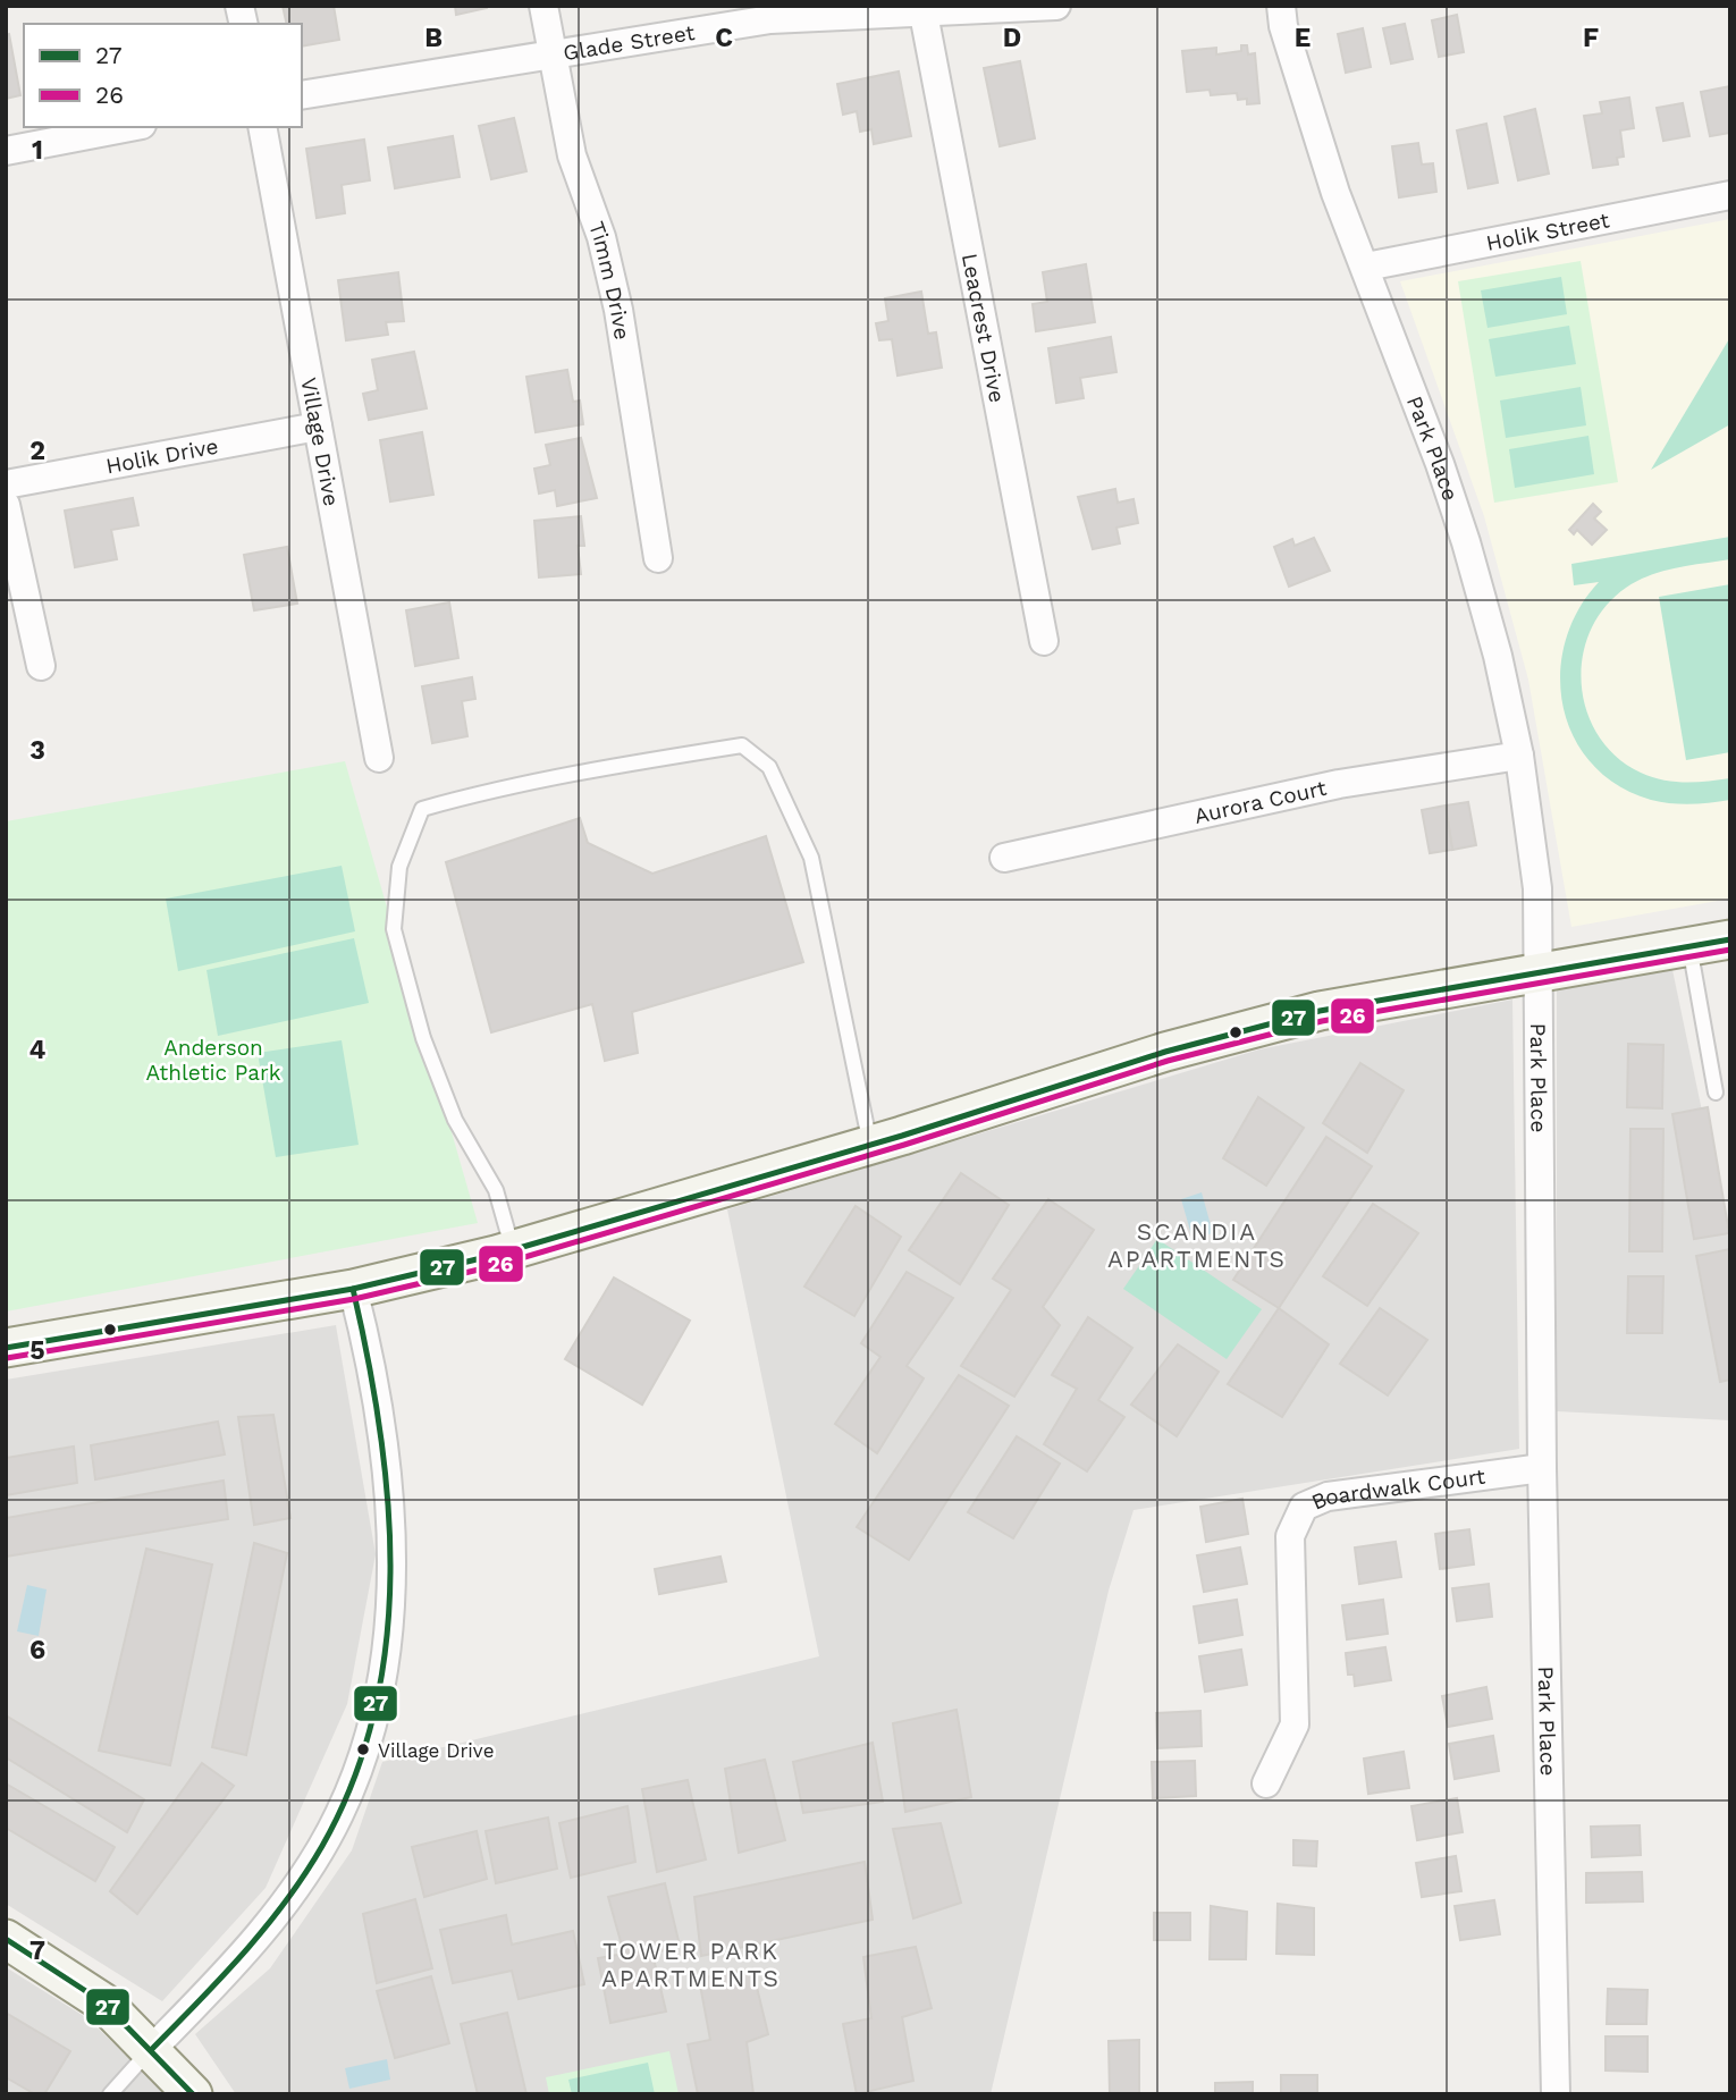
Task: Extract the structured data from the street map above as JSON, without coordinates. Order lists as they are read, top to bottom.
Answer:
{
  "streets": {
    "street": [
      "Glade Street",
      "Holik Street",
      "Timm Drive",
      "Leacrest Drive",
      "Village Drive",
      "Park Place",
      "Holik Drive",
      "Aurora Court",
      "Boardwalk Court"
    ]
  },
  "crossings": [
    ["Glade Street", "Timm Drive"],
    ["Glade Street", "Leacrest Drive"],
    ["Holik Street", "Park Place"],
    ["Village Drive", "Holik Drive"],
    ["Park Place", "Aurora Court"],
    ["Park Place", "Boardwalk Court"]
  ],
  "districts": ["SCANDIA APARTMENTS", "TOWER PARK APARTMENTS"],
  "parks": ["Anderson Athletic Park"],
  "places": ["Village Drive"],
  "lines": ["transit line 27", "transit line 26"],
  "legend": ["27", "26"],
  "grid": {
    "columns": [
      "B",
      "C",
      "D",
      "E",
      "F"
    ],
    "rows": [
      "1",
      "2",
      "3",
      "4",
      "5",
      "6",
      "7"
    ]
  }
}
